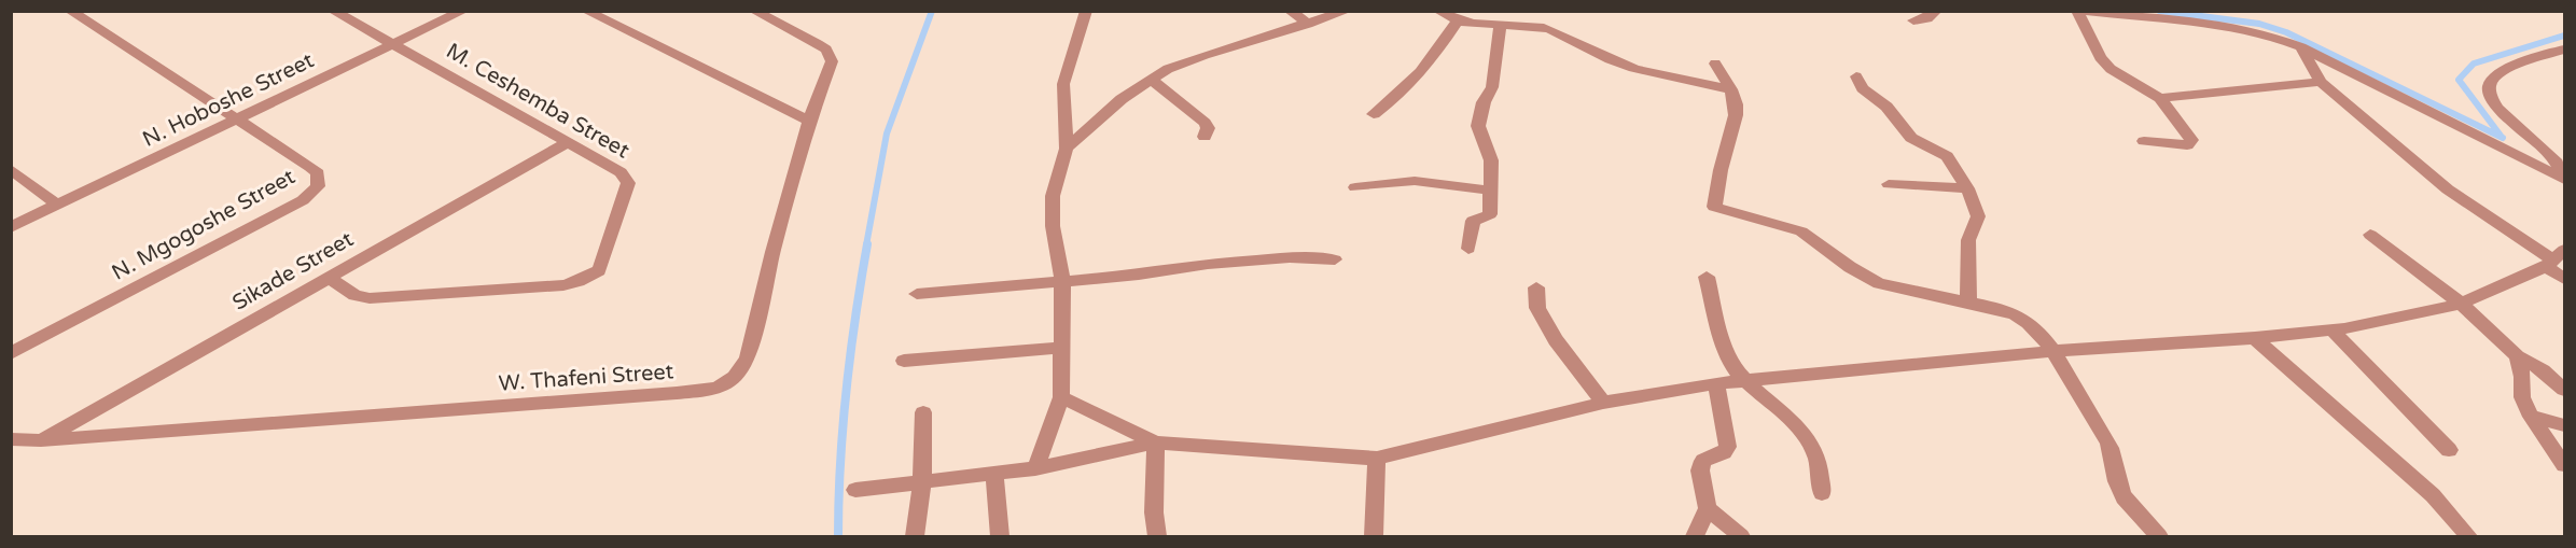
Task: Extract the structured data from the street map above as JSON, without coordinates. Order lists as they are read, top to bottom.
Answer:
{
  "streets": {
    "street": [
      "N. Hoboshe Street",
      "M. Ceshemba Street",
      "N. Mgogoshe Street",
      "Sikade Street",
      "W. Thafeni Street"
    ]
  },
  "crossings": [
    ["N. Hoboshe Street", "M. Ceshemba Street"],
    ["N. Hoboshe Street", "N. Mgogoshe Street"],
    ["M. Ceshemba Street", "Sikade Street"],
    ["Sikade Street", "W. Thafeni Street"]
  ]
}
